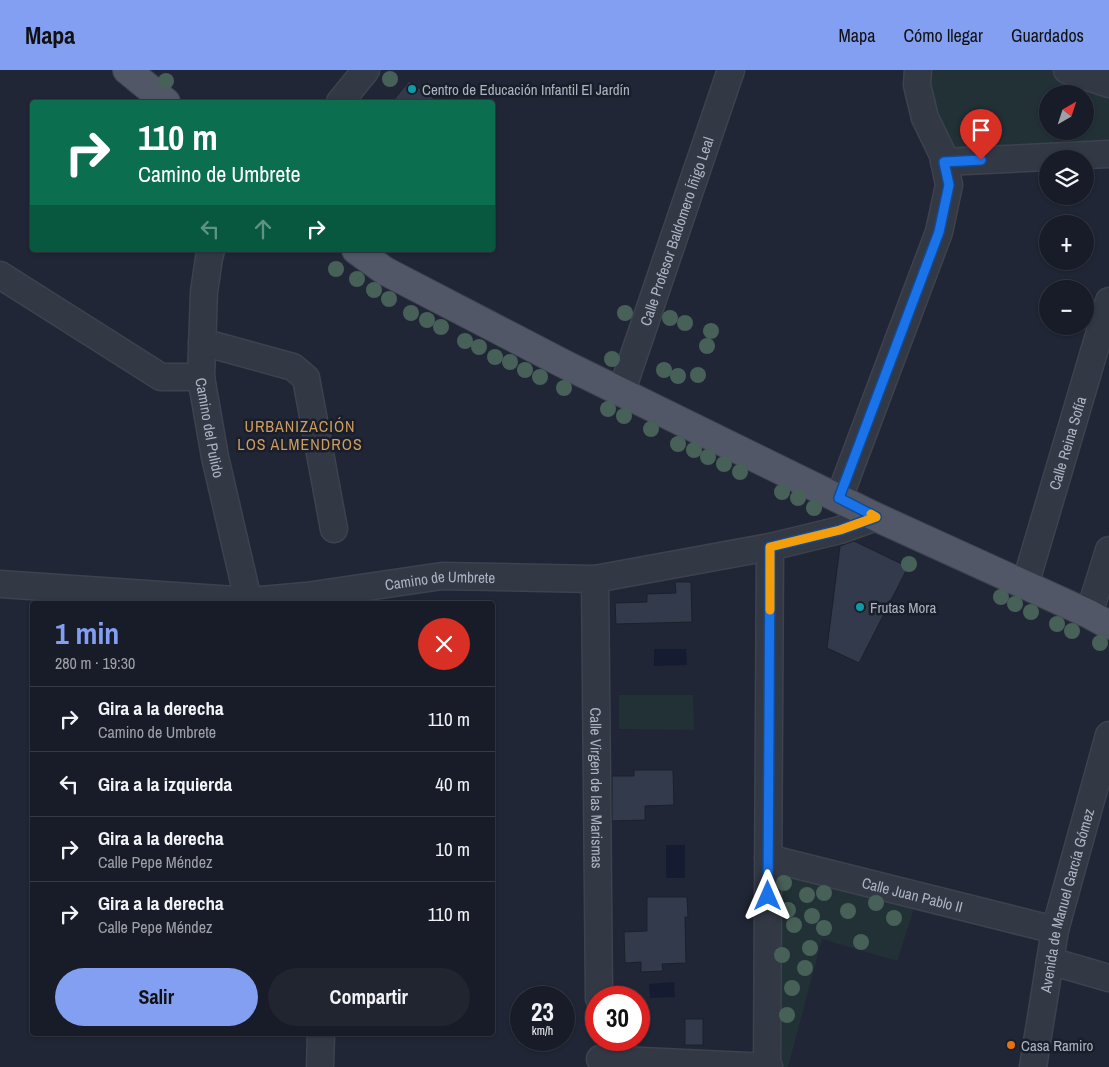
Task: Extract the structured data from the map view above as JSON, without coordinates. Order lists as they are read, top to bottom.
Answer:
{
  "streets": {
    "street": [
      "Calle Profesor Baldomero Íñigo Leal",
      "Camino del Pulido",
      "Calle Reina Sofía",
      "Camino de Umbrete",
      "Calle Virgen de las Marismas",
      "Calle Juan Pablo II",
      "Avenida de Manuel García Gómez"
    ]
  },
  "crossings": [
    ["Camino de Umbrete", "Calle Virgen de las Marismas"],
    ["Calle Juan Pablo II", "Avenida de Manuel García Gómez"]
  ],
  "districts": ["URBANIZACIÓN LOS ALMENDROS"],
  "places": ["Centro de Educación Infantil El Jardín", "Frutas Mora", "Casa Ramiro"],
  "north": "top right",
  "page": {
    "header": "Mapa",
    "nav": ["Mapa", "Cómo llegar", "Guardados"],
    "map_buttons": ["+", "−"],
    "turn": ["110 m", "Camino de Umbrete"],
    "heading": ["1 min", "280 m · 19:30"],
    "list": [
      {
        "name": "Gira a la derecha",
        "note": "Camino de Umbrete",
        "value": "110 m"
      },
      {
        "name": "Gira a la izquierda",
        "value": "40 m"
      },
      {
        "name": "Gira a la derecha",
        "note": "Calle Pepe Méndez",
        "value": "10 m"
      },
      {
        "name": "Gira a la derecha",
        "note": "Calle Pepe Méndez",
        "value": "110 m"
      }
    ],
    "buttons": ["Salir", "Compartir"],
    "speed": "23 km/h",
    "limit": "30"
  }
}
